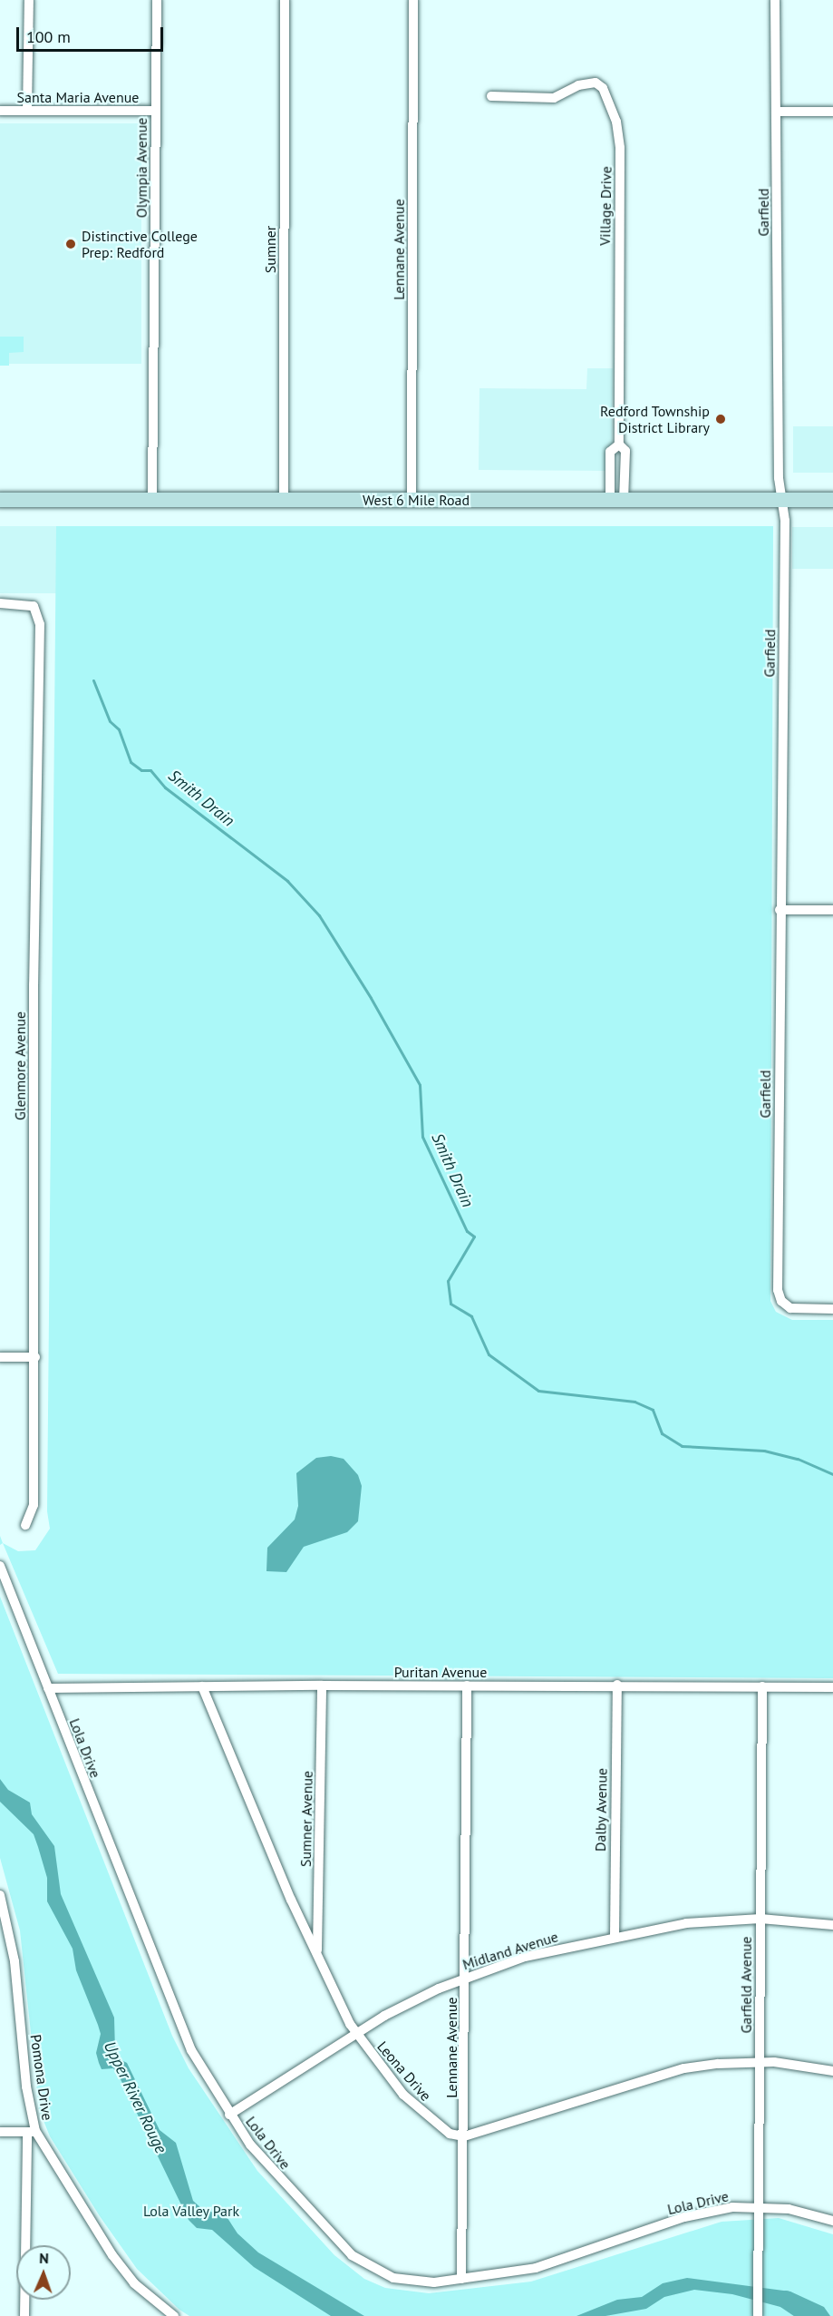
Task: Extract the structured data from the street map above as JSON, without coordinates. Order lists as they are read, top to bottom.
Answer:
{
  "streets": {
    "main road": ["West 6 Mile Road"],
    "street": [
      "Santa Maria Avenue",
      "Olympia Avenue",
      "Village Drive",
      "Garfield",
      "Sumner",
      "Lennane Avenue",
      "Glenmore Avenue",
      "Puritan Avenue",
      "Lola Drive",
      "Dalby Avenue",
      "Sumner Avenue",
      "Midland Avenue",
      "Garfield Avenue",
      "Leona Drive",
      "Pomona Drive"
    ]
  },
  "crossings": [
    ["Santa Maria Avenue", "Olympia Avenue"],
    ["Olympia Avenue", "West 6 Mile Road"],
    ["Village Drive", "West 6 Mile Road"],
    ["Garfield", "West 6 Mile Road"],
    ["Sumner", "West 6 Mile Road"],
    ["Lennane Avenue", "West 6 Mile Road"],
    ["Lennane Avenue", "Puritan Avenue"],
    ["Lennane Avenue", "Lola Drive"],
    ["Lennane Avenue", "Midland Avenue"],
    ["Lennane Avenue", "Leona Drive"],
    ["Puritan Avenue", "Lola Drive"],
    ["Puritan Avenue", "Dalby Avenue"],
    ["Puritan Avenue", "Sumner Avenue"],
    ["Puritan Avenue", "Garfield Avenue"],
    ["Puritan Avenue", "Leona Drive"],
    ["Lola Drive", "Midland Avenue"],
    ["Lola Drive", "Garfield Avenue"],
    ["Dalby Avenue", "Midland Avenue"],
    ["Sumner Avenue", "Leona Drive"],
    ["Midland Avenue", "Garfield Avenue"],
    ["Midland Avenue", "Leona Drive"]
  ],
  "water": ["Smith Drain", "Upper River Rouge"],
  "parks": ["Lola Valley Park"],
  "places": ["Distinctive College Prep: Redford", "Redford Township District Library"],
  "scale_bar": "100 m",
  "north": "top"
}
